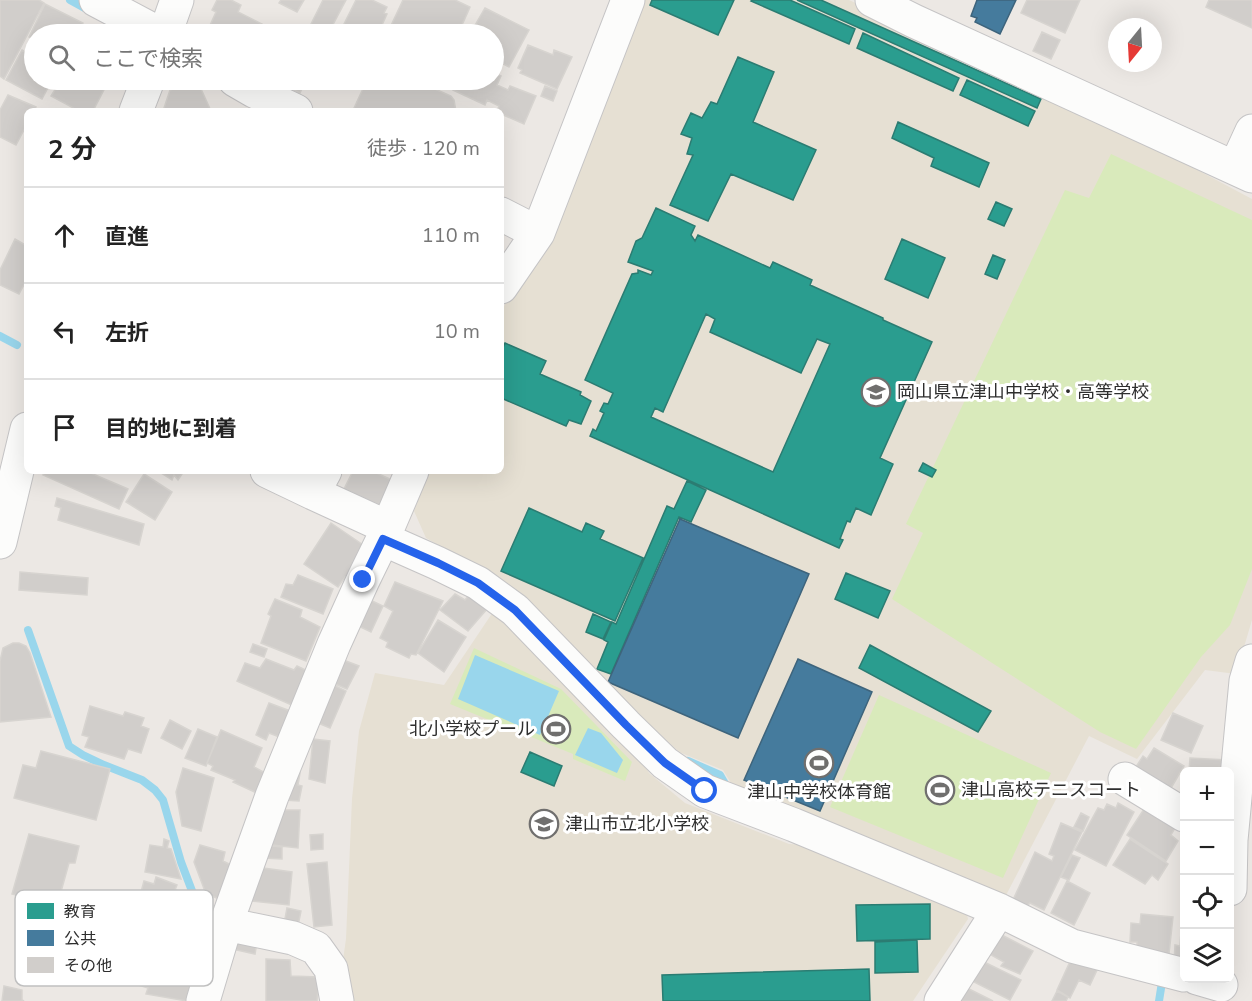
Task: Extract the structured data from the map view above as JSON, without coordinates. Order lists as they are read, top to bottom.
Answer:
{
  "places": {
    "school or university": ["岡山県立津山中学校・高等学校", "津山市立北小学校"],
    "sports": ["北小学校プール", "津山中学校体育館", "津山高校テニスコート"]
  },
  "legend": ["教育", "公共", "その他"],
  "north": "bottom",
  "page": {
    "search": "ここで検索",
    "heading": ["2 分", "徒歩 · 120 m"],
    "list": [
      ["直進", "110 m"],
      ["左折", "10 m"],
      "目的地に到着"
    ],
    "map_buttons": ["+", "−"]
  }
}
